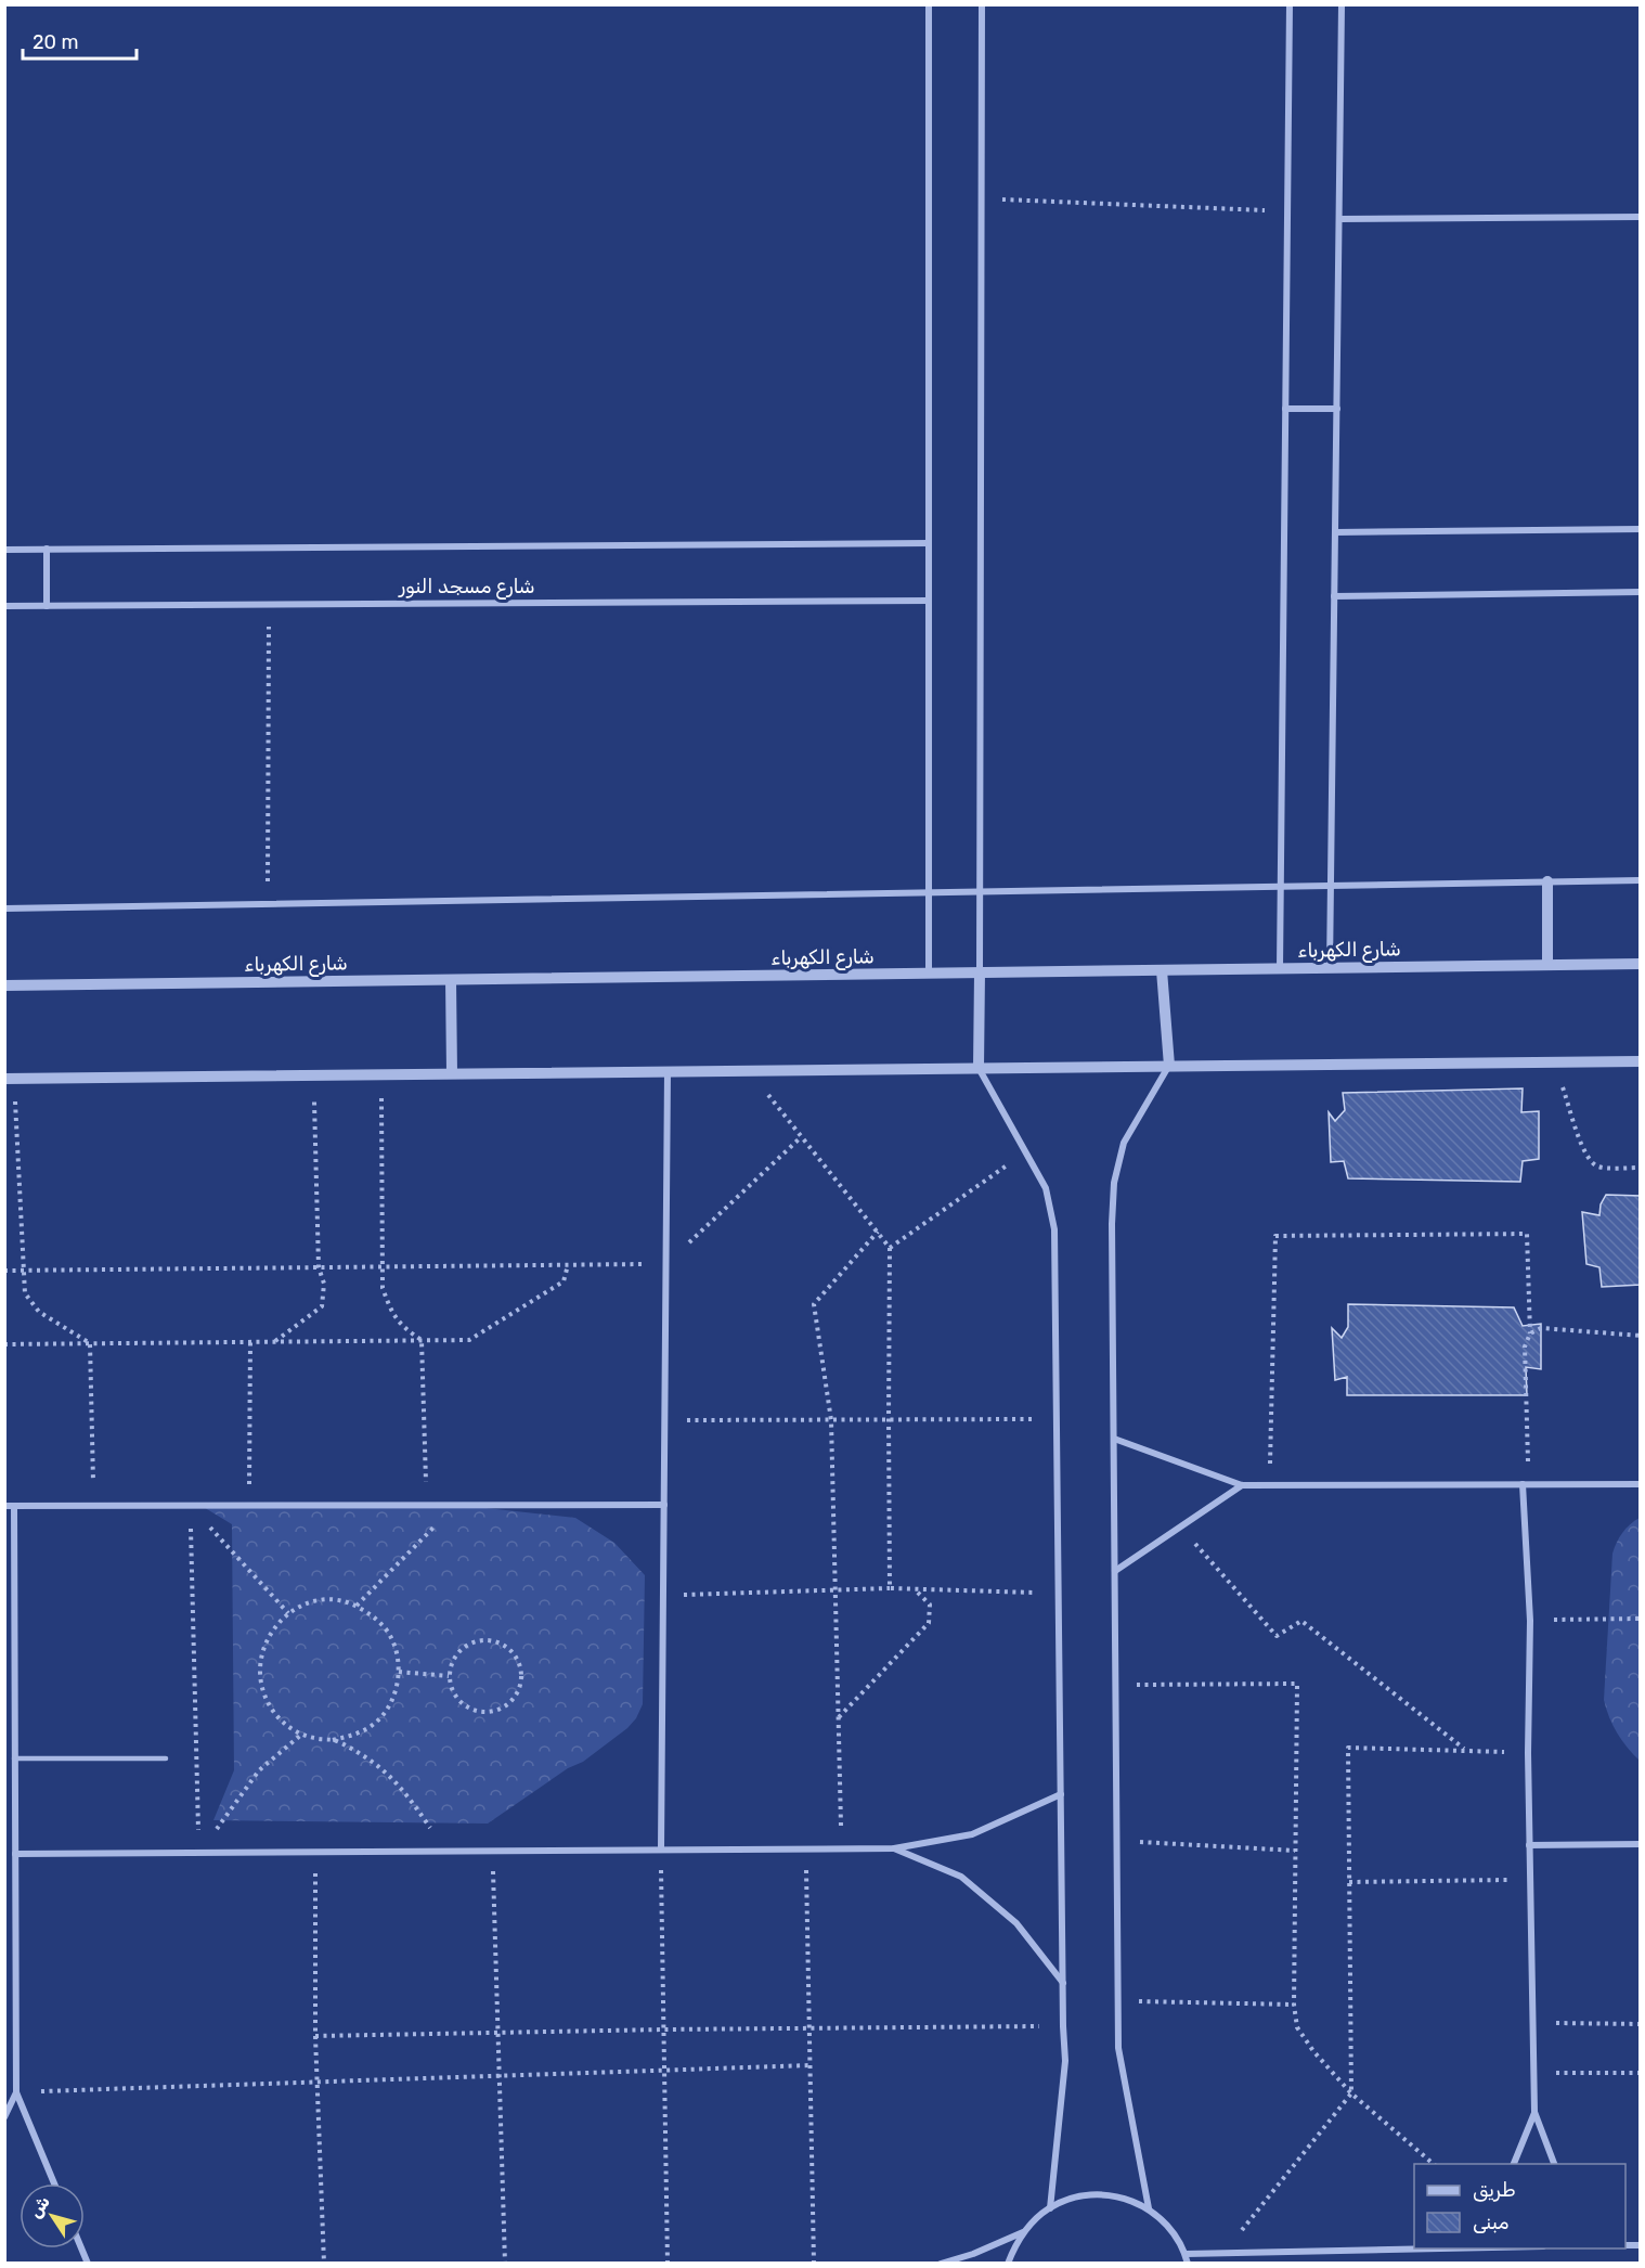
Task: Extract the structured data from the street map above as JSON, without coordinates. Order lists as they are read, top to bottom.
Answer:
{
  "streets": {
    "street": ["شارع مسجد النور", "شارع الكهرباء"]
  },
  "legend": ["طريق", "مبنى"],
  "scale_bar": "20 m",
  "north": "top left"
}
